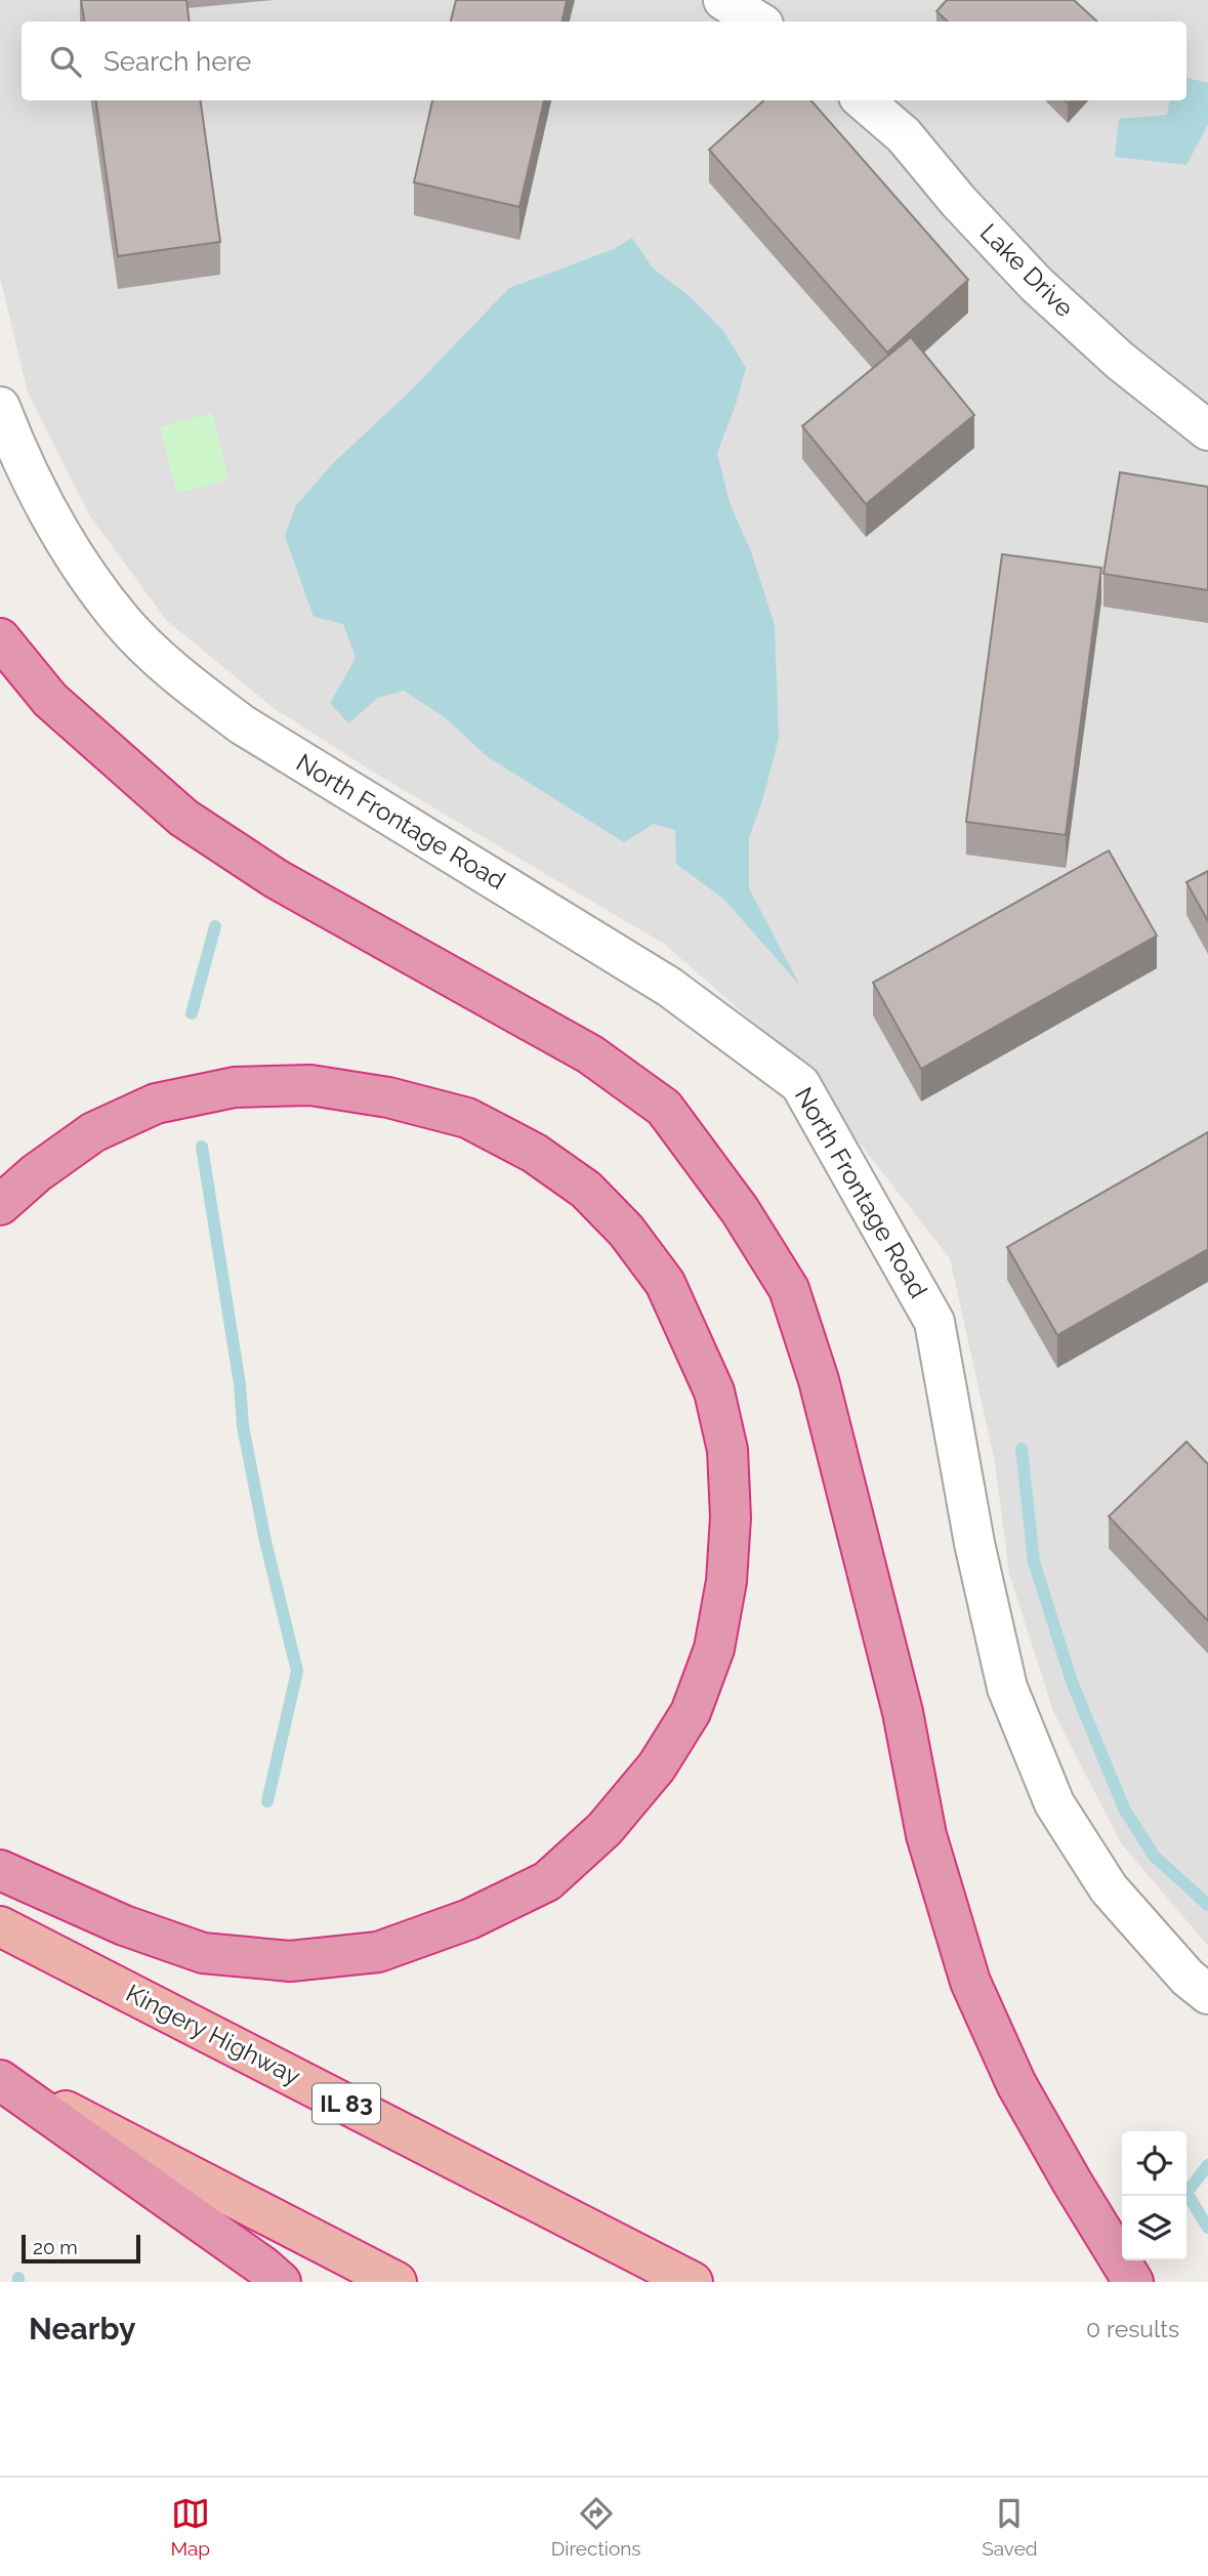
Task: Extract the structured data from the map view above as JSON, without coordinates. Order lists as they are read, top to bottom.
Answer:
{
  "streets": {
    "highway": ["Kingery Highway", "IL 83"],
    "street": ["Lake Drive", "North Frontage Road"]
  },
  "scale_bar": "20 m",
  "page": {
    "search": "Search here",
    "scale": "20 m",
    "heading": ["Nearby", "0 results"],
    "nav": ["Map", "Directions", "Saved"]
  }
}
